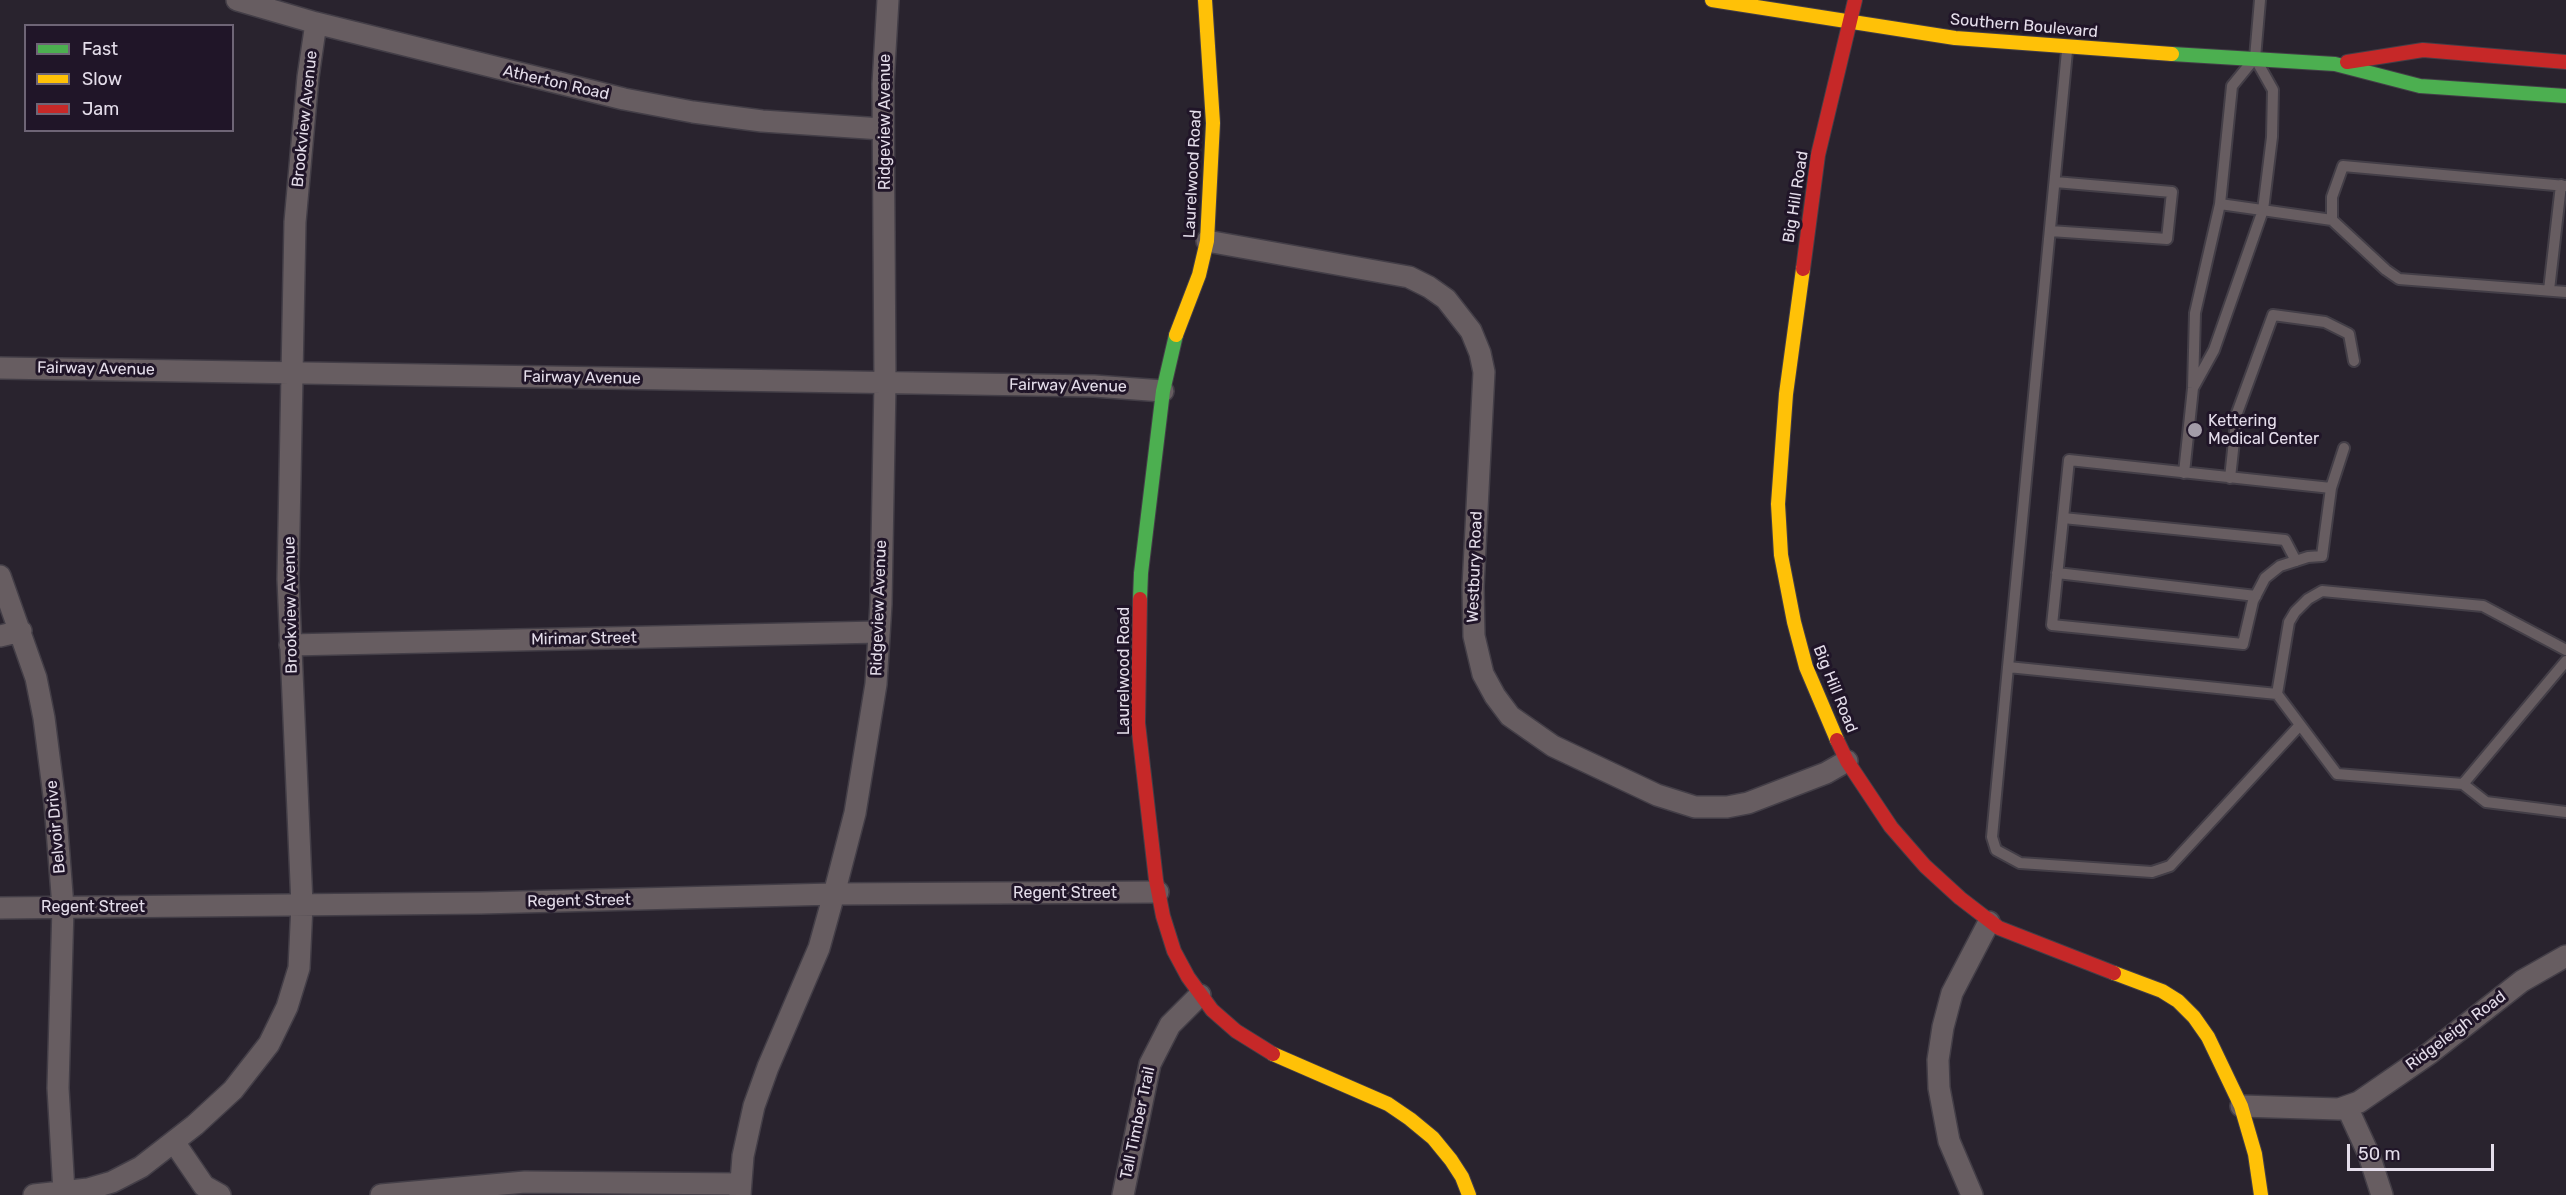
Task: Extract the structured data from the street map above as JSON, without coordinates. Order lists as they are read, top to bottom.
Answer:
{
  "streets": {
    "street": [
      "Southern Boulevard",
      "Atherton Road",
      "Brookview Avenue",
      "Ridgeview Avenue",
      "Laurelwood Road",
      "Big Hill Road",
      "Fairway Avenue",
      "Westbury Road",
      "Mirimar Street",
      "Belvoir Drive",
      "Regent Street",
      "Ridgeleigh Road",
      "Tall Timber Trail"
    ]
  },
  "crossings": [
    ["Southern Boulevard", "Big Hill Road"],
    ["Atherton Road", "Brookview Avenue"],
    ["Atherton Road", "Ridgeview Avenue"],
    ["Brookview Avenue", "Fairway Avenue"],
    ["Brookview Avenue", "Mirimar Street"],
    ["Brookview Avenue", "Belvoir Drive"],
    ["Brookview Avenue", "Regent Street"],
    ["Ridgeview Avenue", "Fairway Avenue"],
    ["Ridgeview Avenue", "Mirimar Street"],
    ["Ridgeview Avenue", "Regent Street"],
    ["Laurelwood Road", "Fairway Avenue"],
    ["Laurelwood Road", "Westbury Road"],
    ["Laurelwood Road", "Regent Street"],
    ["Laurelwood Road", "Tall Timber Trail"],
    ["Big Hill Road", "Westbury Road"],
    ["Belvoir Drive", "Regent Street"]
  ],
  "places": ["Kettering Medical Center"],
  "legend": ["Fast", "Slow", "Jam"],
  "scale_bar": "50 m"
}
